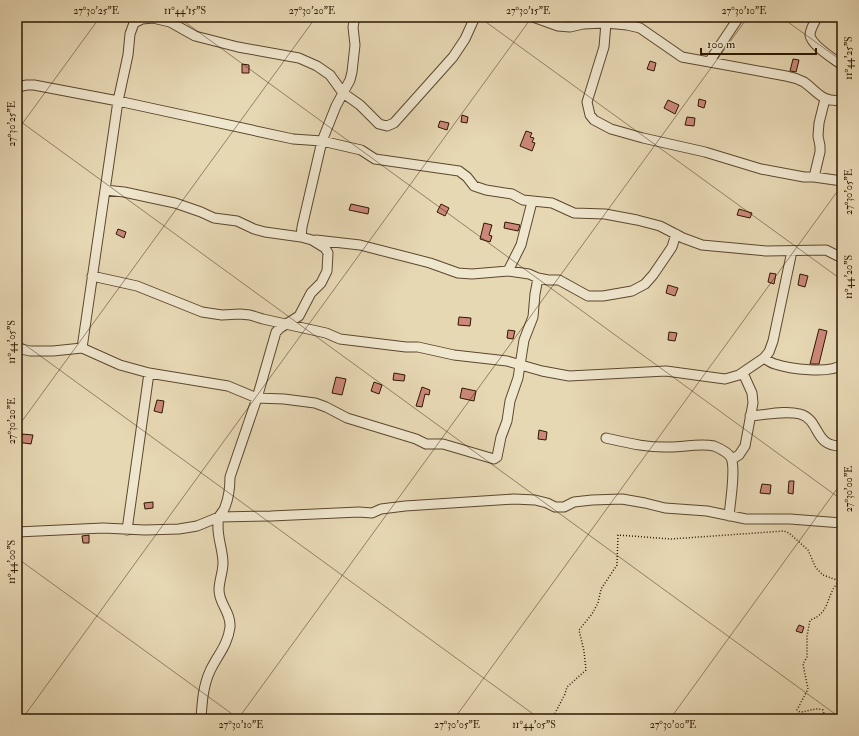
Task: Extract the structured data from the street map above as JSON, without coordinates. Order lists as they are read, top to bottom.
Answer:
{
  "scale_bar": "100 m",
  "coordinates": [
    "27°30'25\"E",
    "11°44'15\"S",
    "27°30'20\"E",
    "27°30'15\"E",
    "27°30'10\"E",
    "11°44'25\"S",
    "27°30'05\"E",
    "11°44'20\"S",
    "11°44'05\"S",
    "27°30'00\"E",
    "11°44'00\"S"
  ]
}
